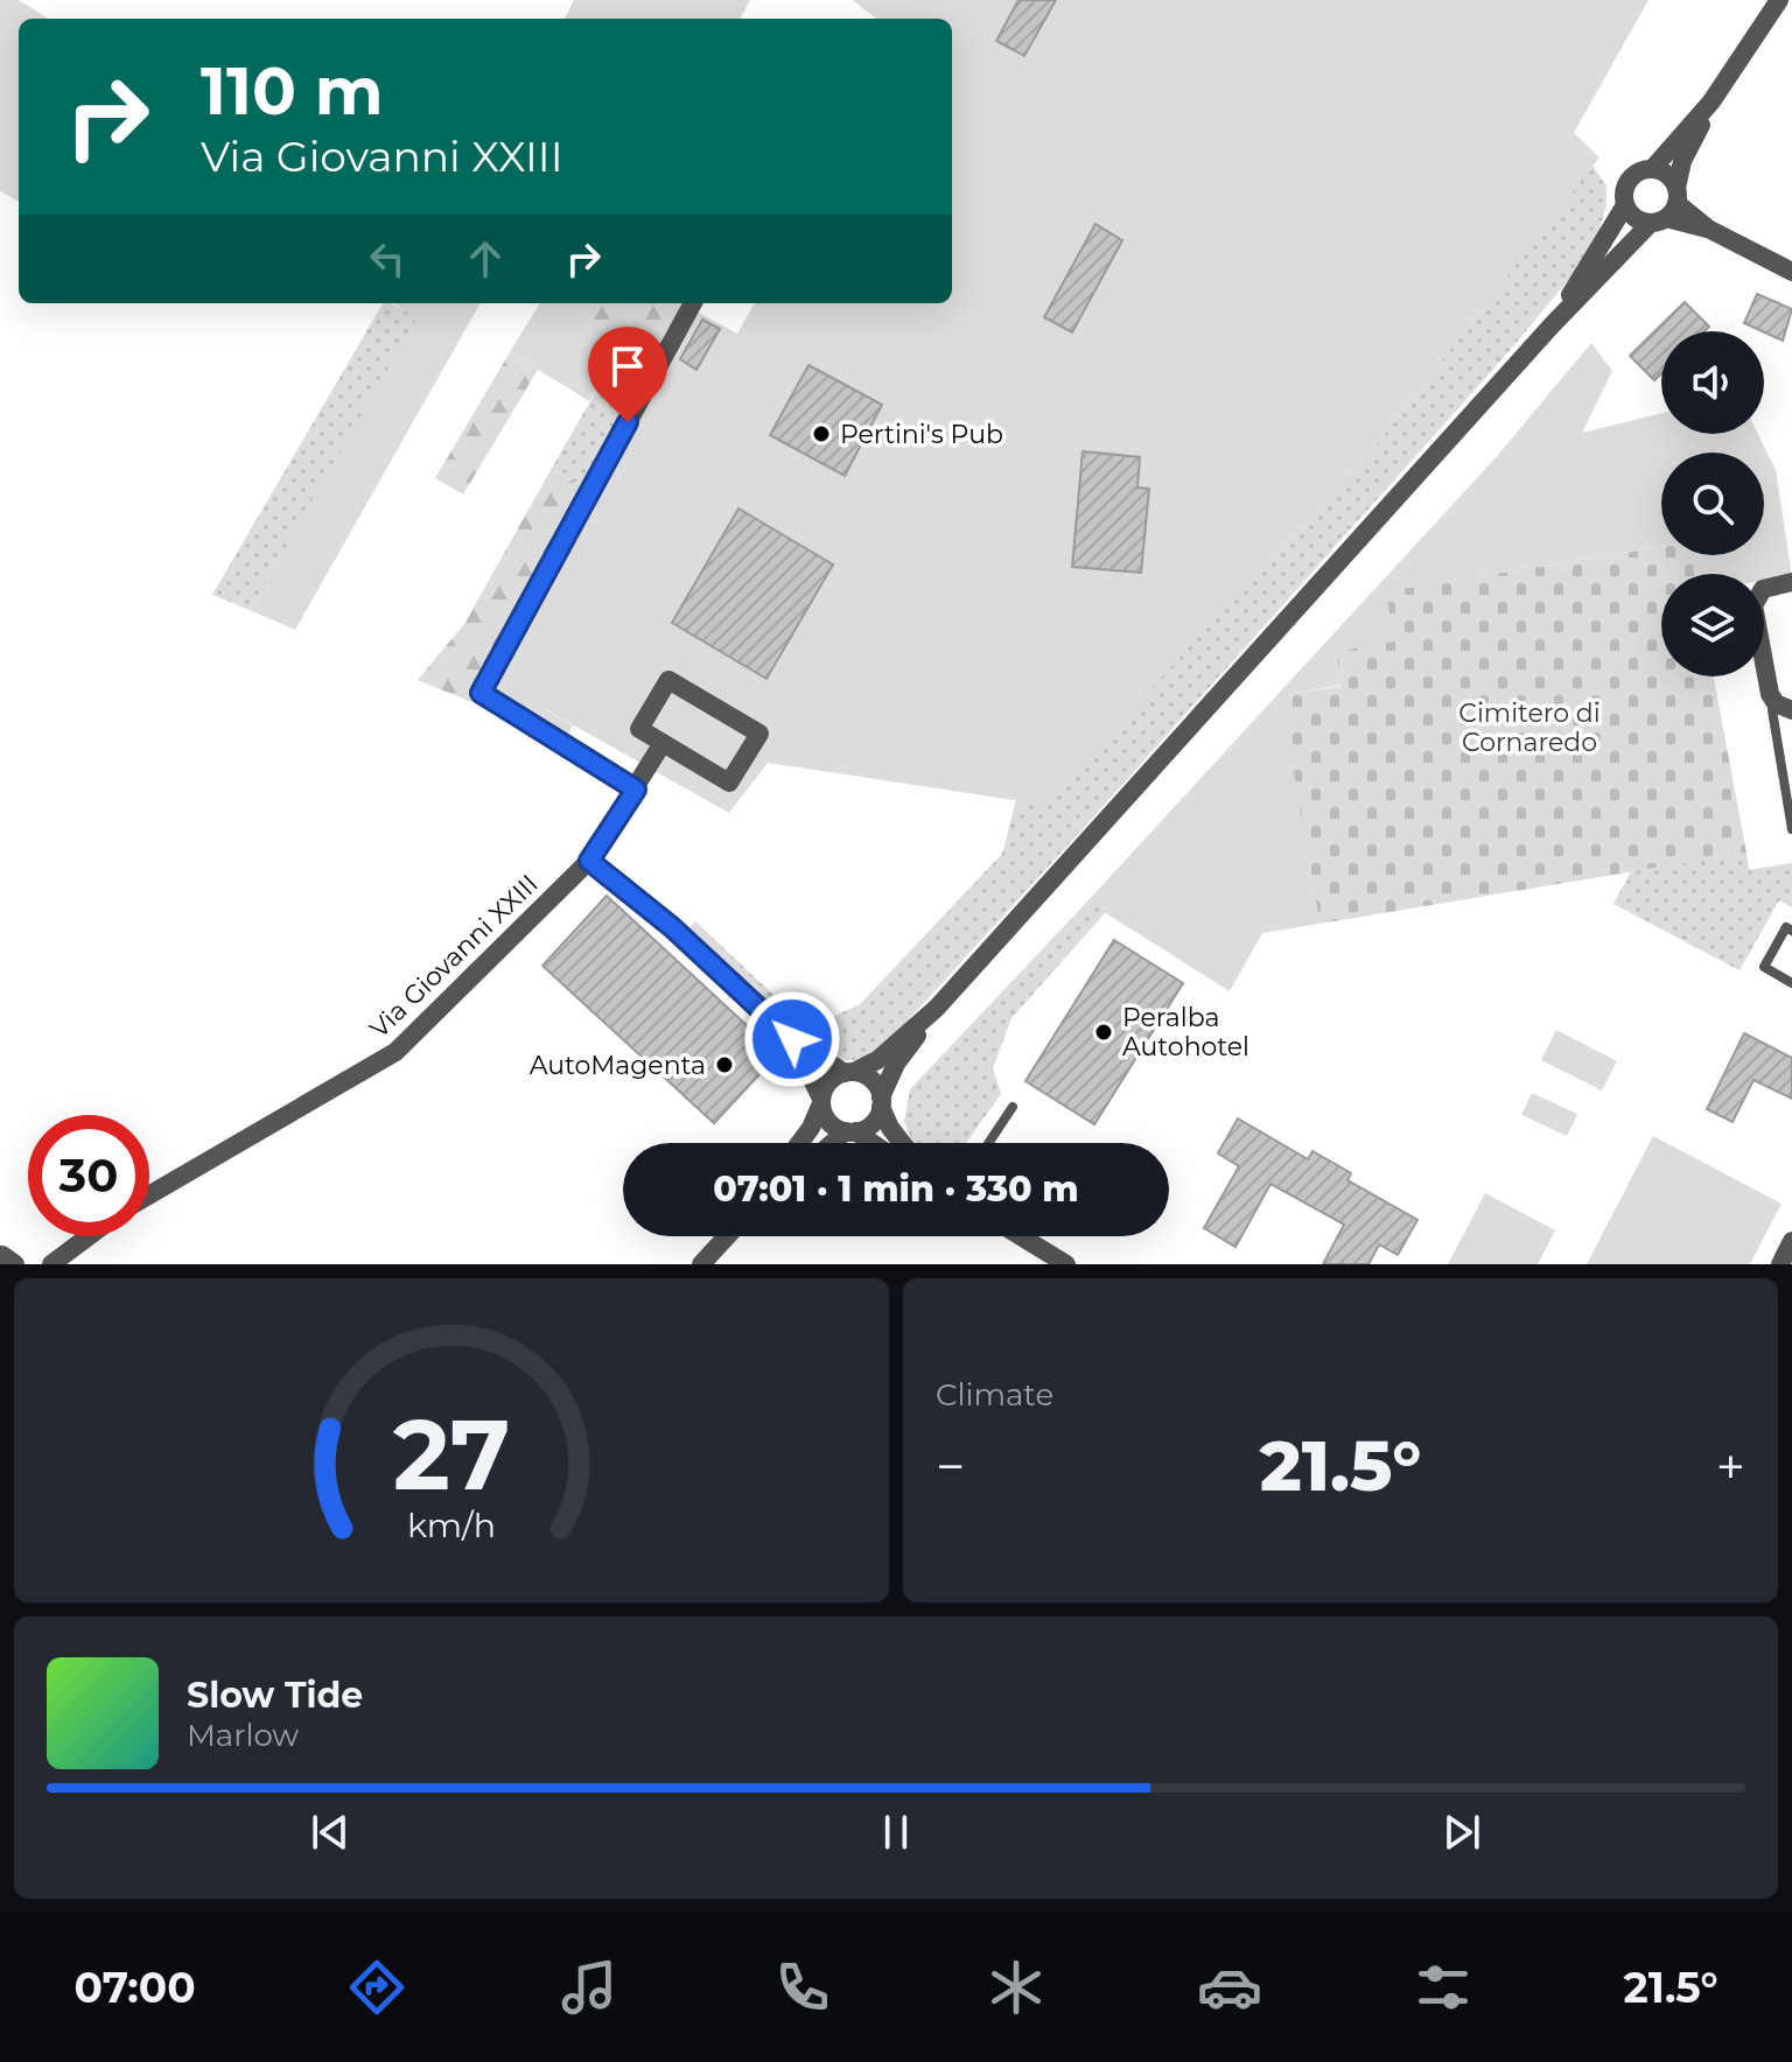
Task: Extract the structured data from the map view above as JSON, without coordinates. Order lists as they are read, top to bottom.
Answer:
{
  "streets": {
    "street": ["Via Giovanni XXIII"]
  },
  "parks": ["Cimitero di Cornaredo"],
  "places": ["Pertini's Pub", "Peralba Autohotel", "AutoMagenta"],
  "page": {
    "turn": ["110 m", "Via Giovanni XXIII"],
    "limit": "30",
    "trip": "07:01 · 1 min · 330 m",
    "tile": "Climate",
    "heat": ["−", "21.5°", "+"],
    "song": ["Slow Tide", "Marlow"],
    "tabs": ["07:00", "21.5°"],
    "gauge": ["27", "km/h"]
  }
}
